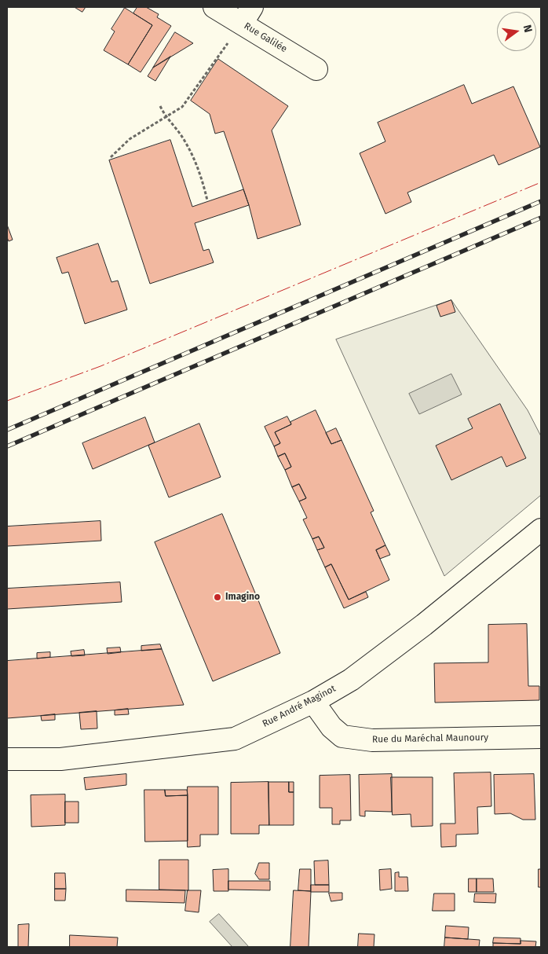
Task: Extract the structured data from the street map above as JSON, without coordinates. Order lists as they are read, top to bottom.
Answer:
{
  "streets": {
    "street": ["Rue Galilée", "Rue André Maginot", "Rue du Maréchal Maunoury"]
  },
  "crossings": [
    ["Rue André Maginot", "Rue du Maréchal Maunoury"]
  ],
  "places": ["Imagino"],
  "north": "right"
}
